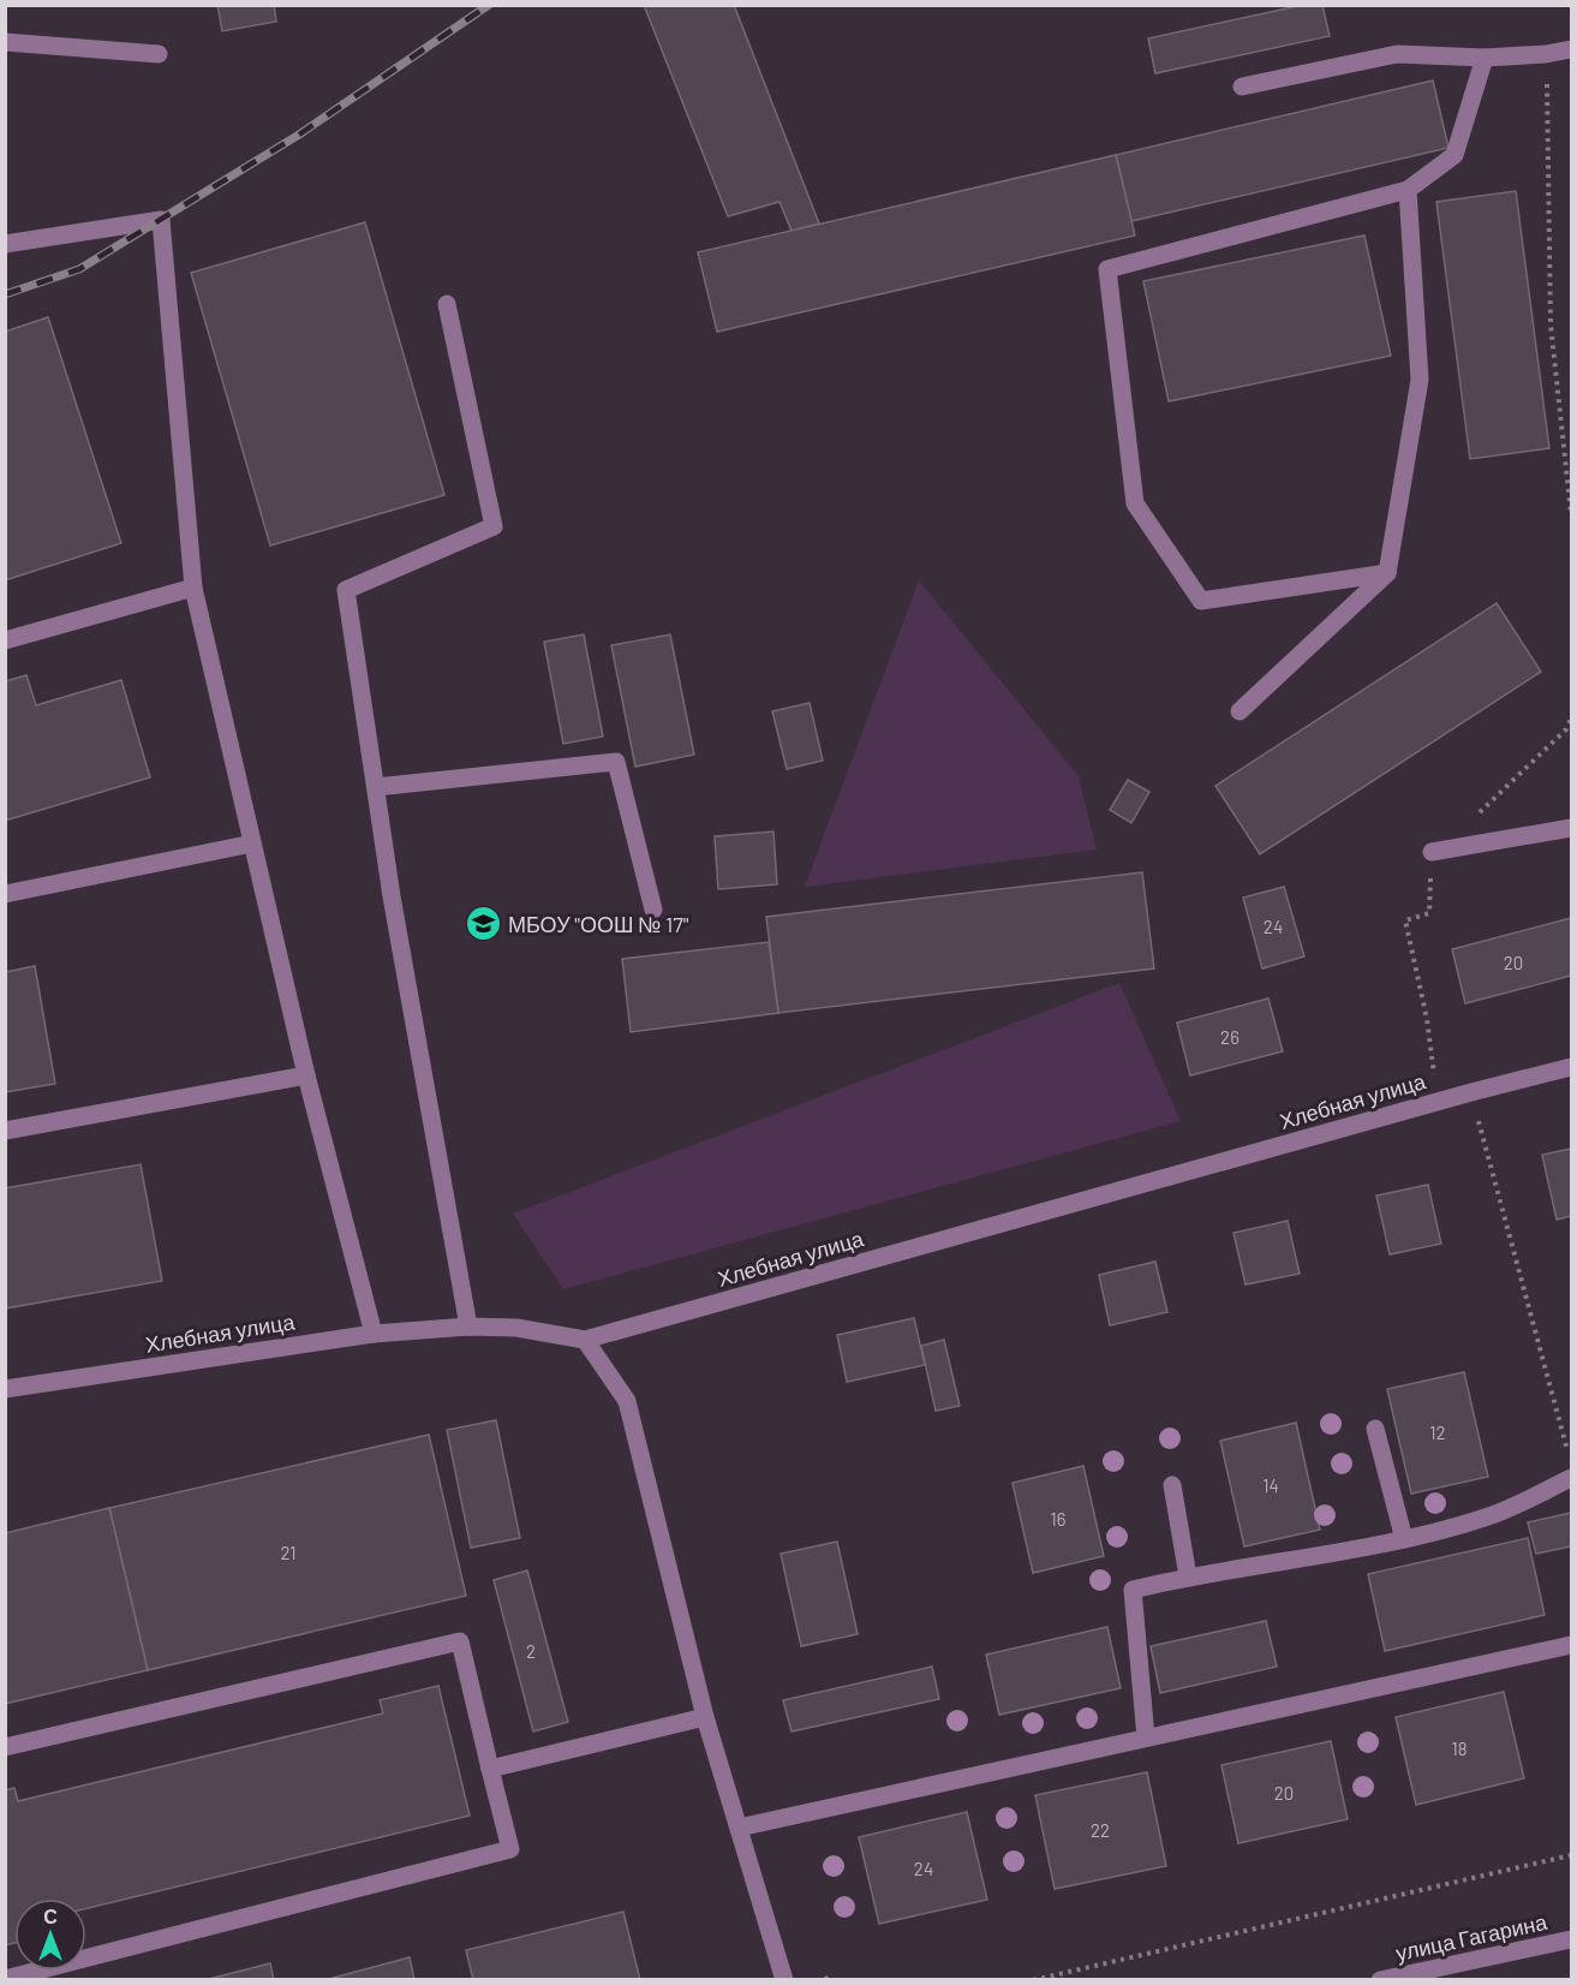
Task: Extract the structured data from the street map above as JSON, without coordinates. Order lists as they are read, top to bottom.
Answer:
{
  "streets": {
    "street": ["Хлебная улица", "улица Гагарина"]
  },
  "places": {
    "school or university": ["МБОУ \"ООШ № 17\""]
  },
  "house_numbers": [
    "24",
    "20",
    "26",
    "12",
    "14",
    "16",
    "21",
    "2",
    "18",
    "20",
    "22",
    "24"
  ],
  "north": "top"
}
